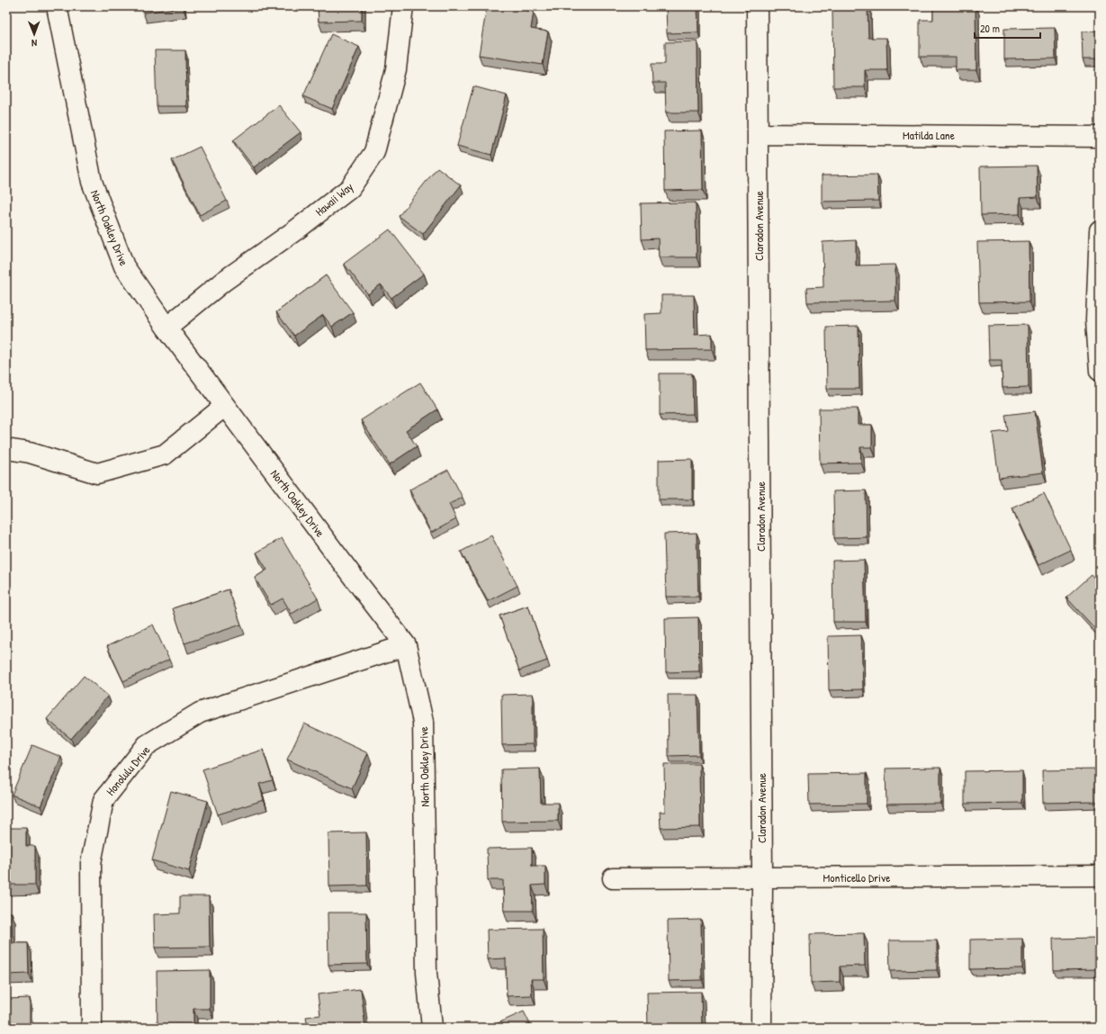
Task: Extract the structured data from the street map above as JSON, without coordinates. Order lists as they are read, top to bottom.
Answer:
{
  "streets": {
    "street": [
      "Matilda Lane",
      "Hawaii Way",
      "Claradon Avenue",
      "North Oakley Drive",
      "Honolulu Drive",
      "Monticello Drive"
    ]
  },
  "crossings": [
    ["Matilda Lane", "Claradon Avenue"],
    ["Hawaii Way", "North Oakley Drive"],
    ["Claradon Avenue", "Monticello Drive"],
    ["North Oakley Drive", "Honolulu Drive"]
  ],
  "scale_bar": "20 m",
  "north": "bottom"
}
